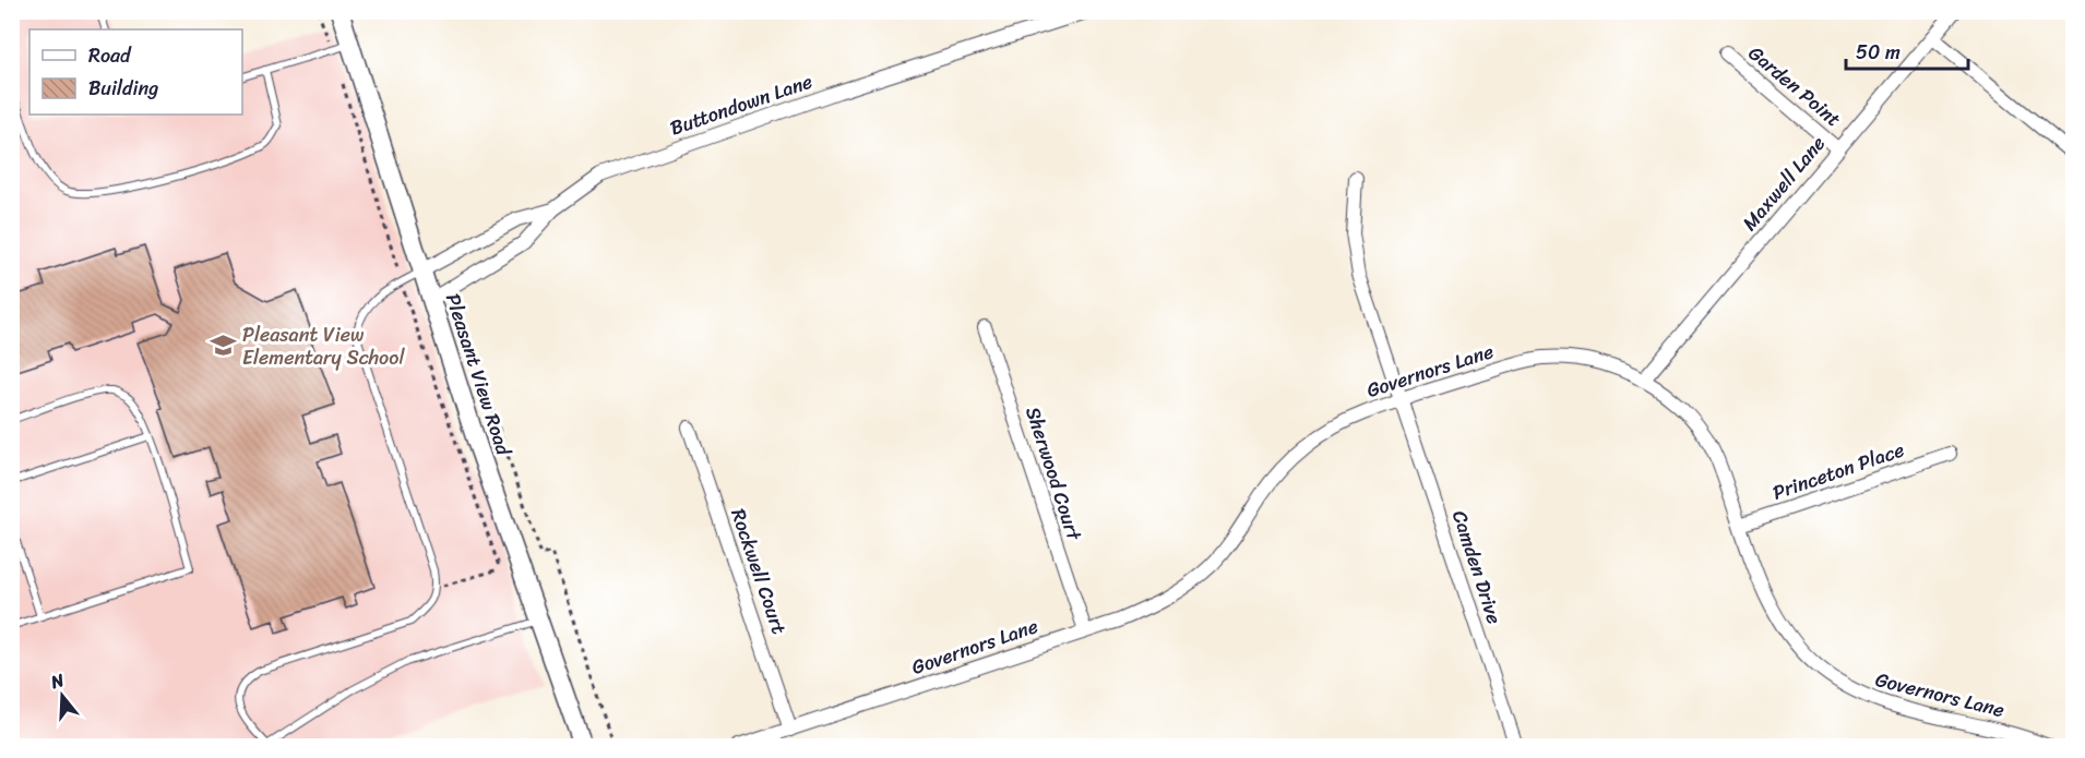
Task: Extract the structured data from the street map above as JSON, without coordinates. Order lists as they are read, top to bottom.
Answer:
{
  "streets": {
    "main road": ["Pleasant View Road"],
    "street": [
      "Garden Point",
      "Buttondown Lane",
      "Maxwell Lane",
      "Governors Lane",
      "Princeton Place",
      "Sherwood Court",
      "Camden Drive",
      "Rockwell Court"
    ]
  },
  "crossings": [
    ["Garden Point", "Maxwell Lane"],
    ["Buttondown Lane", "Pleasant View Road"],
    ["Maxwell Lane", "Governors Lane"],
    ["Governors Lane", "Princeton Place"],
    ["Governors Lane", "Sherwood Court"],
    ["Governors Lane", "Camden Drive"],
    ["Governors Lane", "Rockwell Court"]
  ],
  "places": {
    "school or university": ["Pleasant View Elementary School"]
  },
  "legend": ["Road", "Building"],
  "scale_bar": "50 m",
  "north": "top"
}
